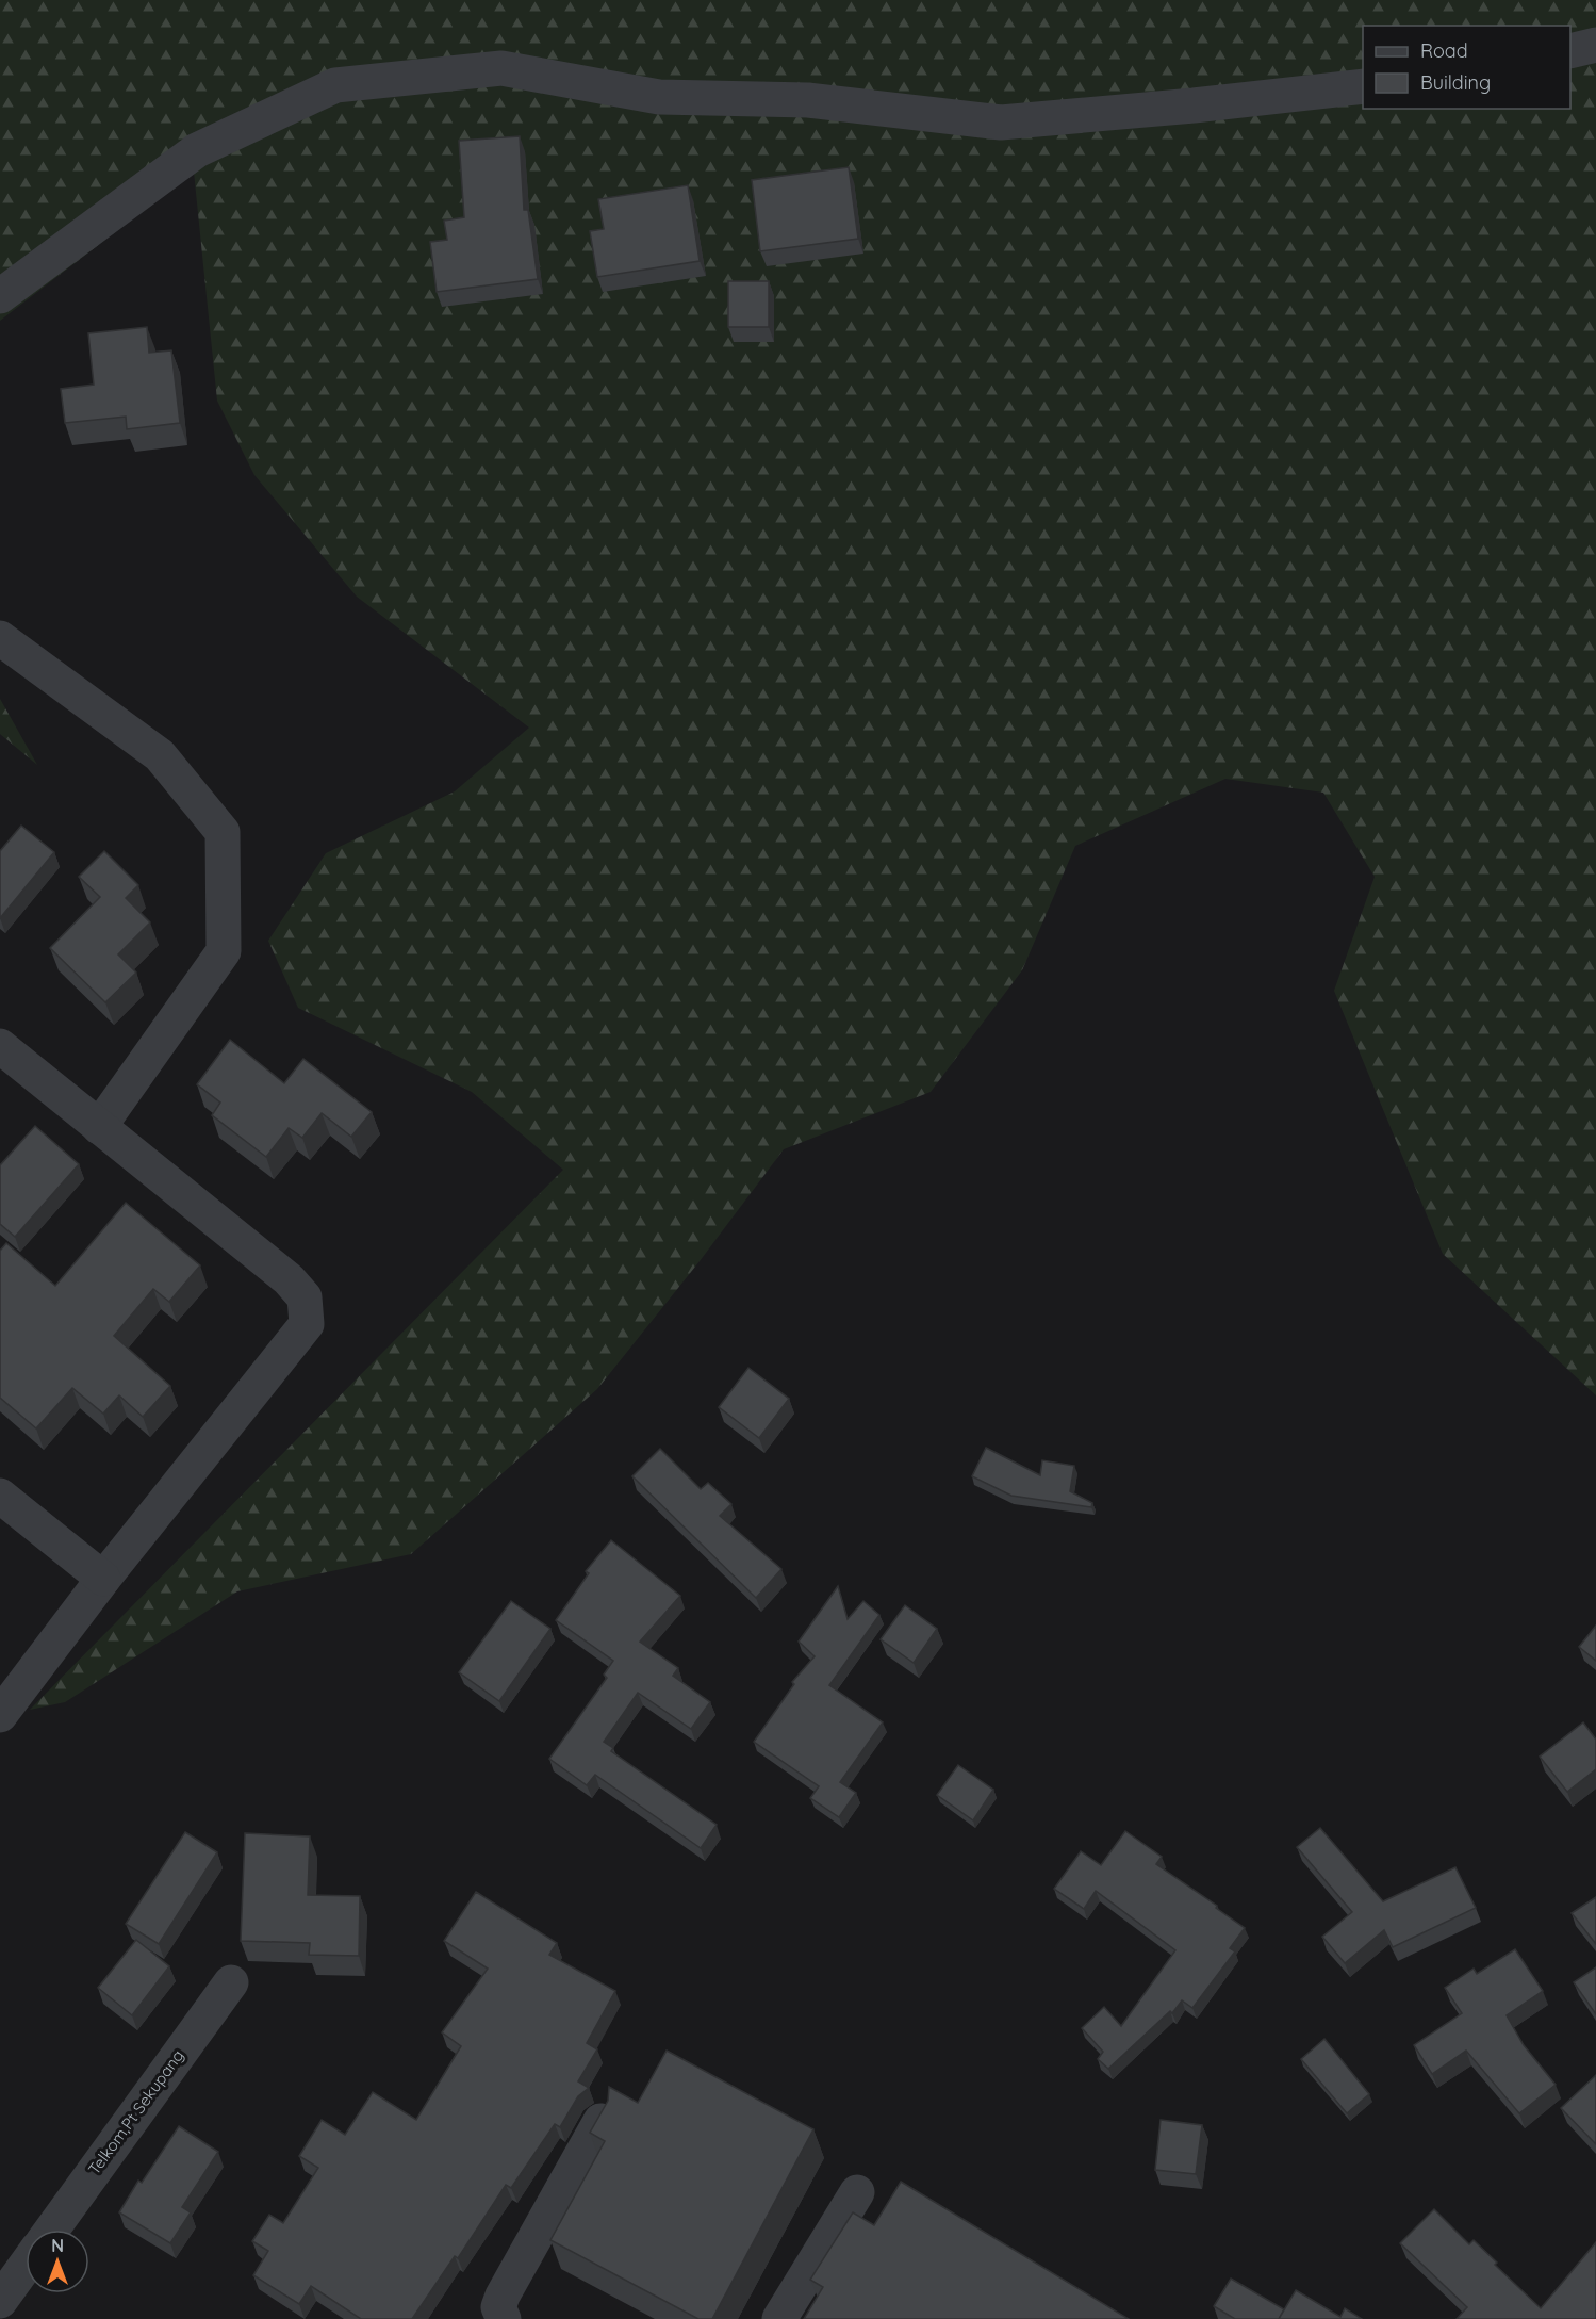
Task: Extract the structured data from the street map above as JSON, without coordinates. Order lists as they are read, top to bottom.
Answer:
{
  "streets": {
    "street": ["Telkom,Pt Sekupang"]
  },
  "legend": ["Road", "Building"],
  "north": "top"
}
